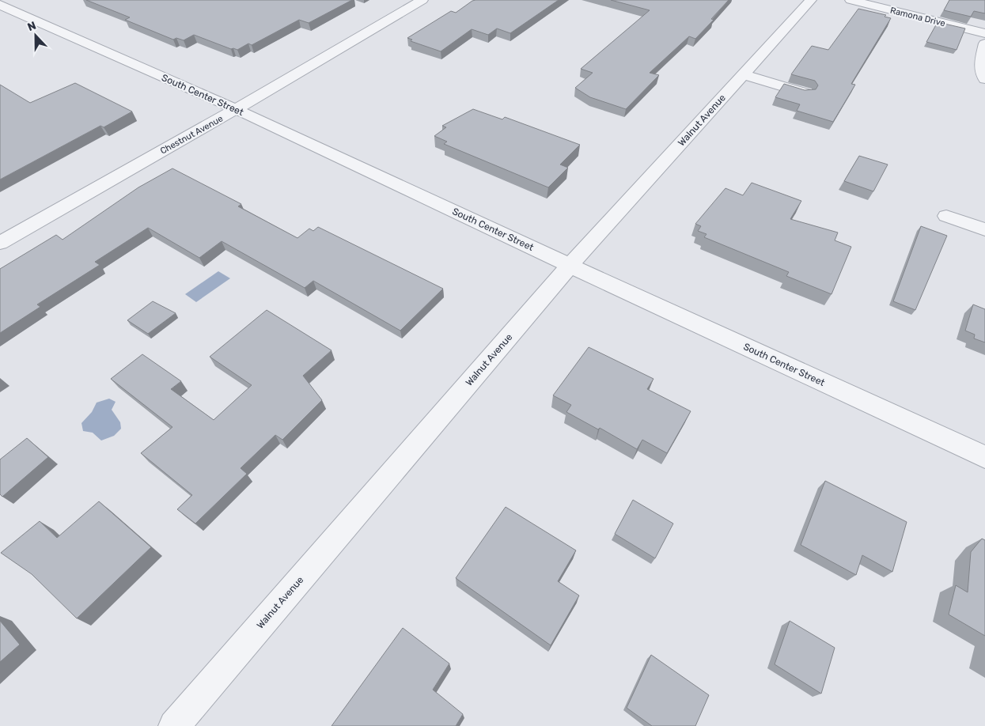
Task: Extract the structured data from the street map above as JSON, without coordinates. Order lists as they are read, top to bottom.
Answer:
{
  "streets": {
    "street": [
      "Ramona Drive",
      "South Center Street",
      "Walnut Avenue",
      "Chestnut Avenue"
    ]
  },
  "crossings": [
    ["South Center Street", "Walnut Avenue"],
    ["South Center Street", "Chestnut Avenue"]
  ],
  "north": "top"
}
